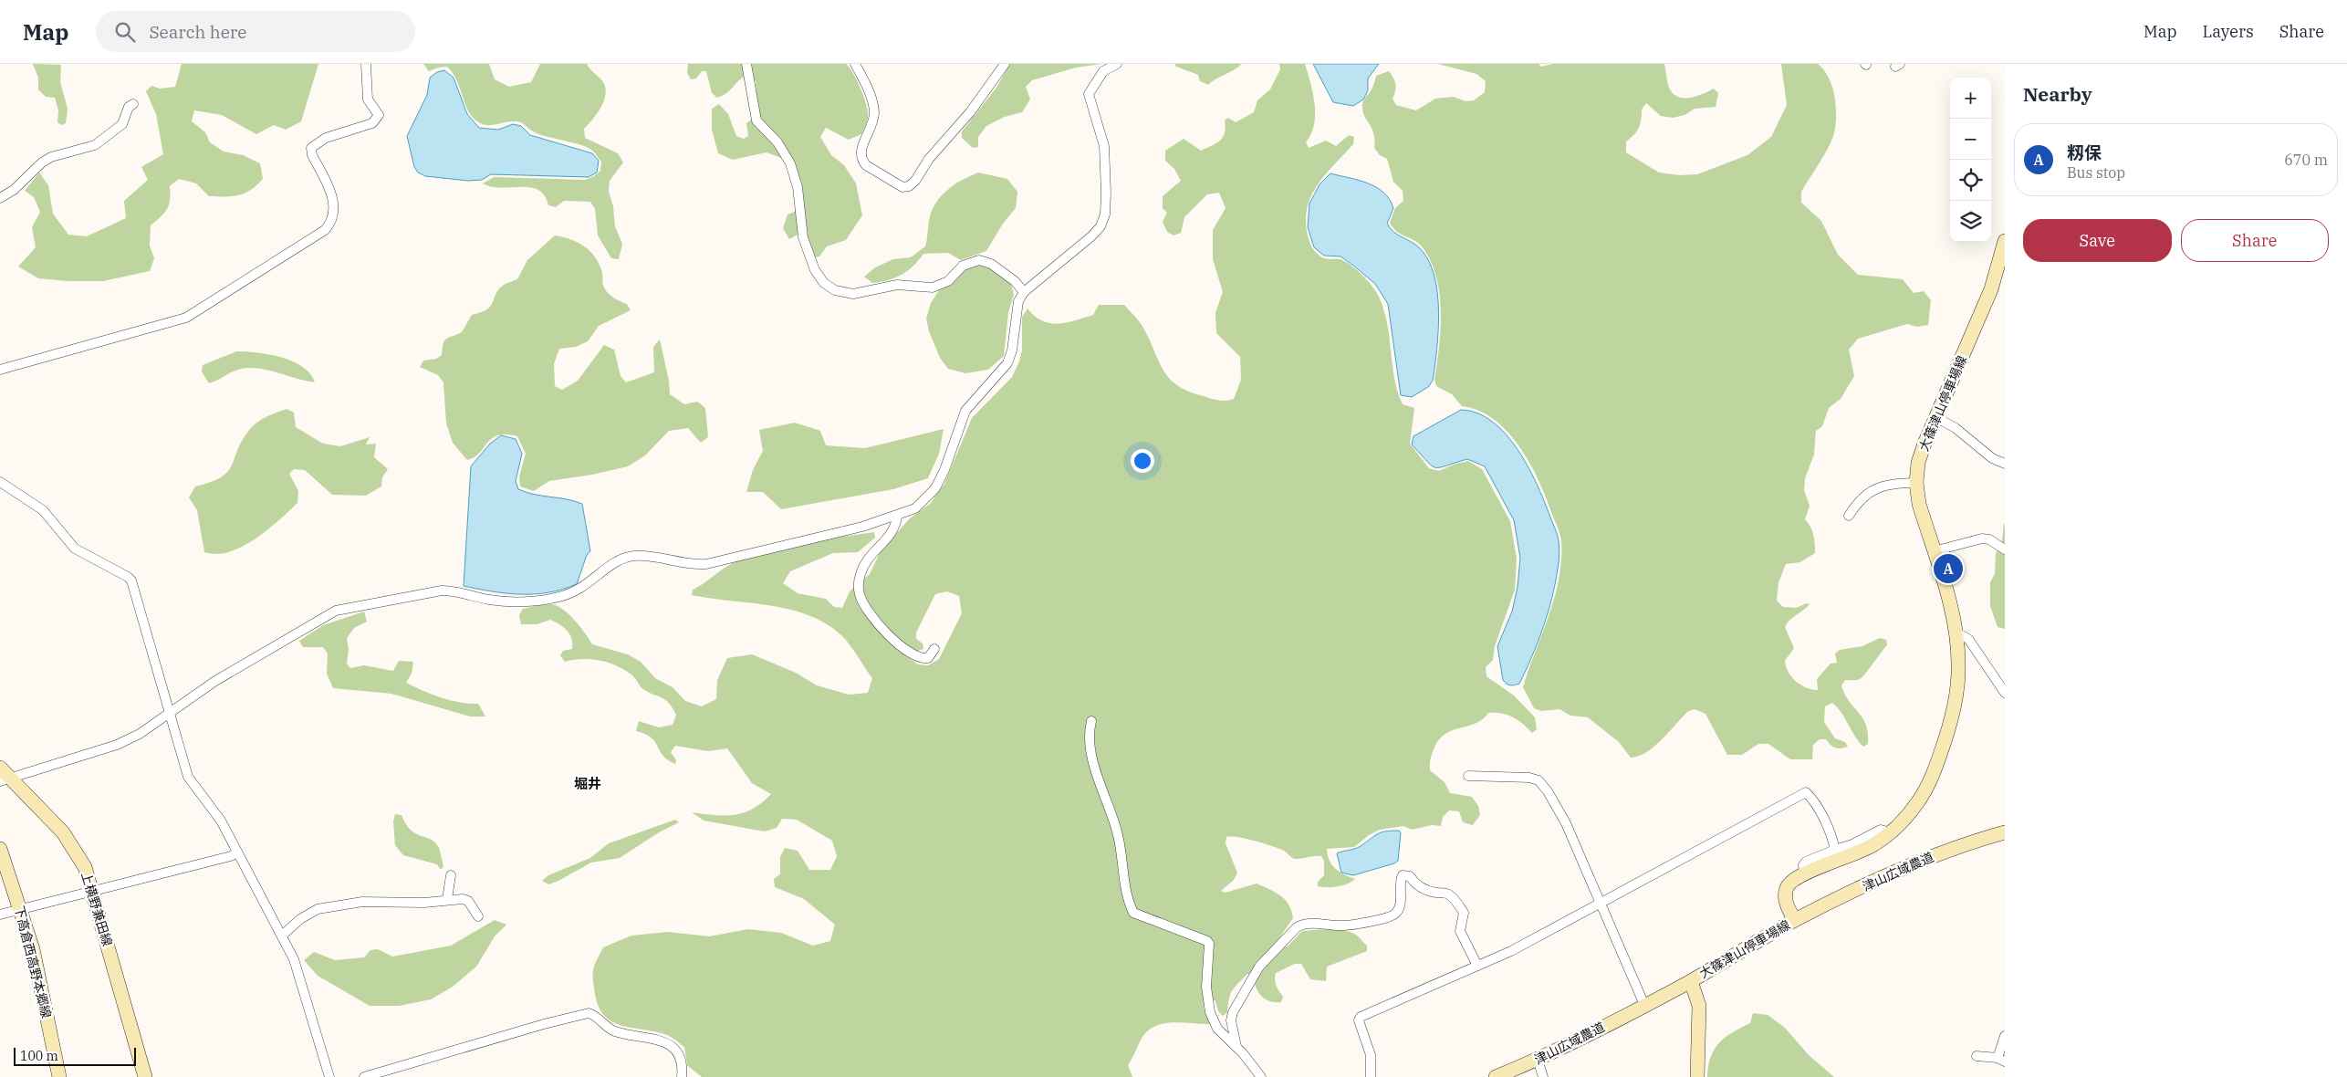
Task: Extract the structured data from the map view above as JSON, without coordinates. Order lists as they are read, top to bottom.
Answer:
{
  "streets": {
    "main road": [
      "大篠津山停車場線",
      "津山広域農道",
      "上横野兼田線",
      "下高倉西高野本郷線"
    ]
  },
  "crossings": [
    ["大篠津山停車場線", "津山広域農道"]
  ],
  "districts": ["堀井"],
  "scale_bar": "100 m",
  "page": {
    "header": "Map",
    "search": "Search here",
    "nav": ["Map", "Layers", "Share"],
    "heading": "Nearby",
    "map_buttons": ["+", "−"],
    "list": [
      {
        "mark": "A",
        "name": "籾保",
        "note": "Bus stop",
        "value": "670 m"
      }
    ],
    "buttons": ["Save", "Share"],
    "pins": "A",
    "scale": "100 m"
  }
}
